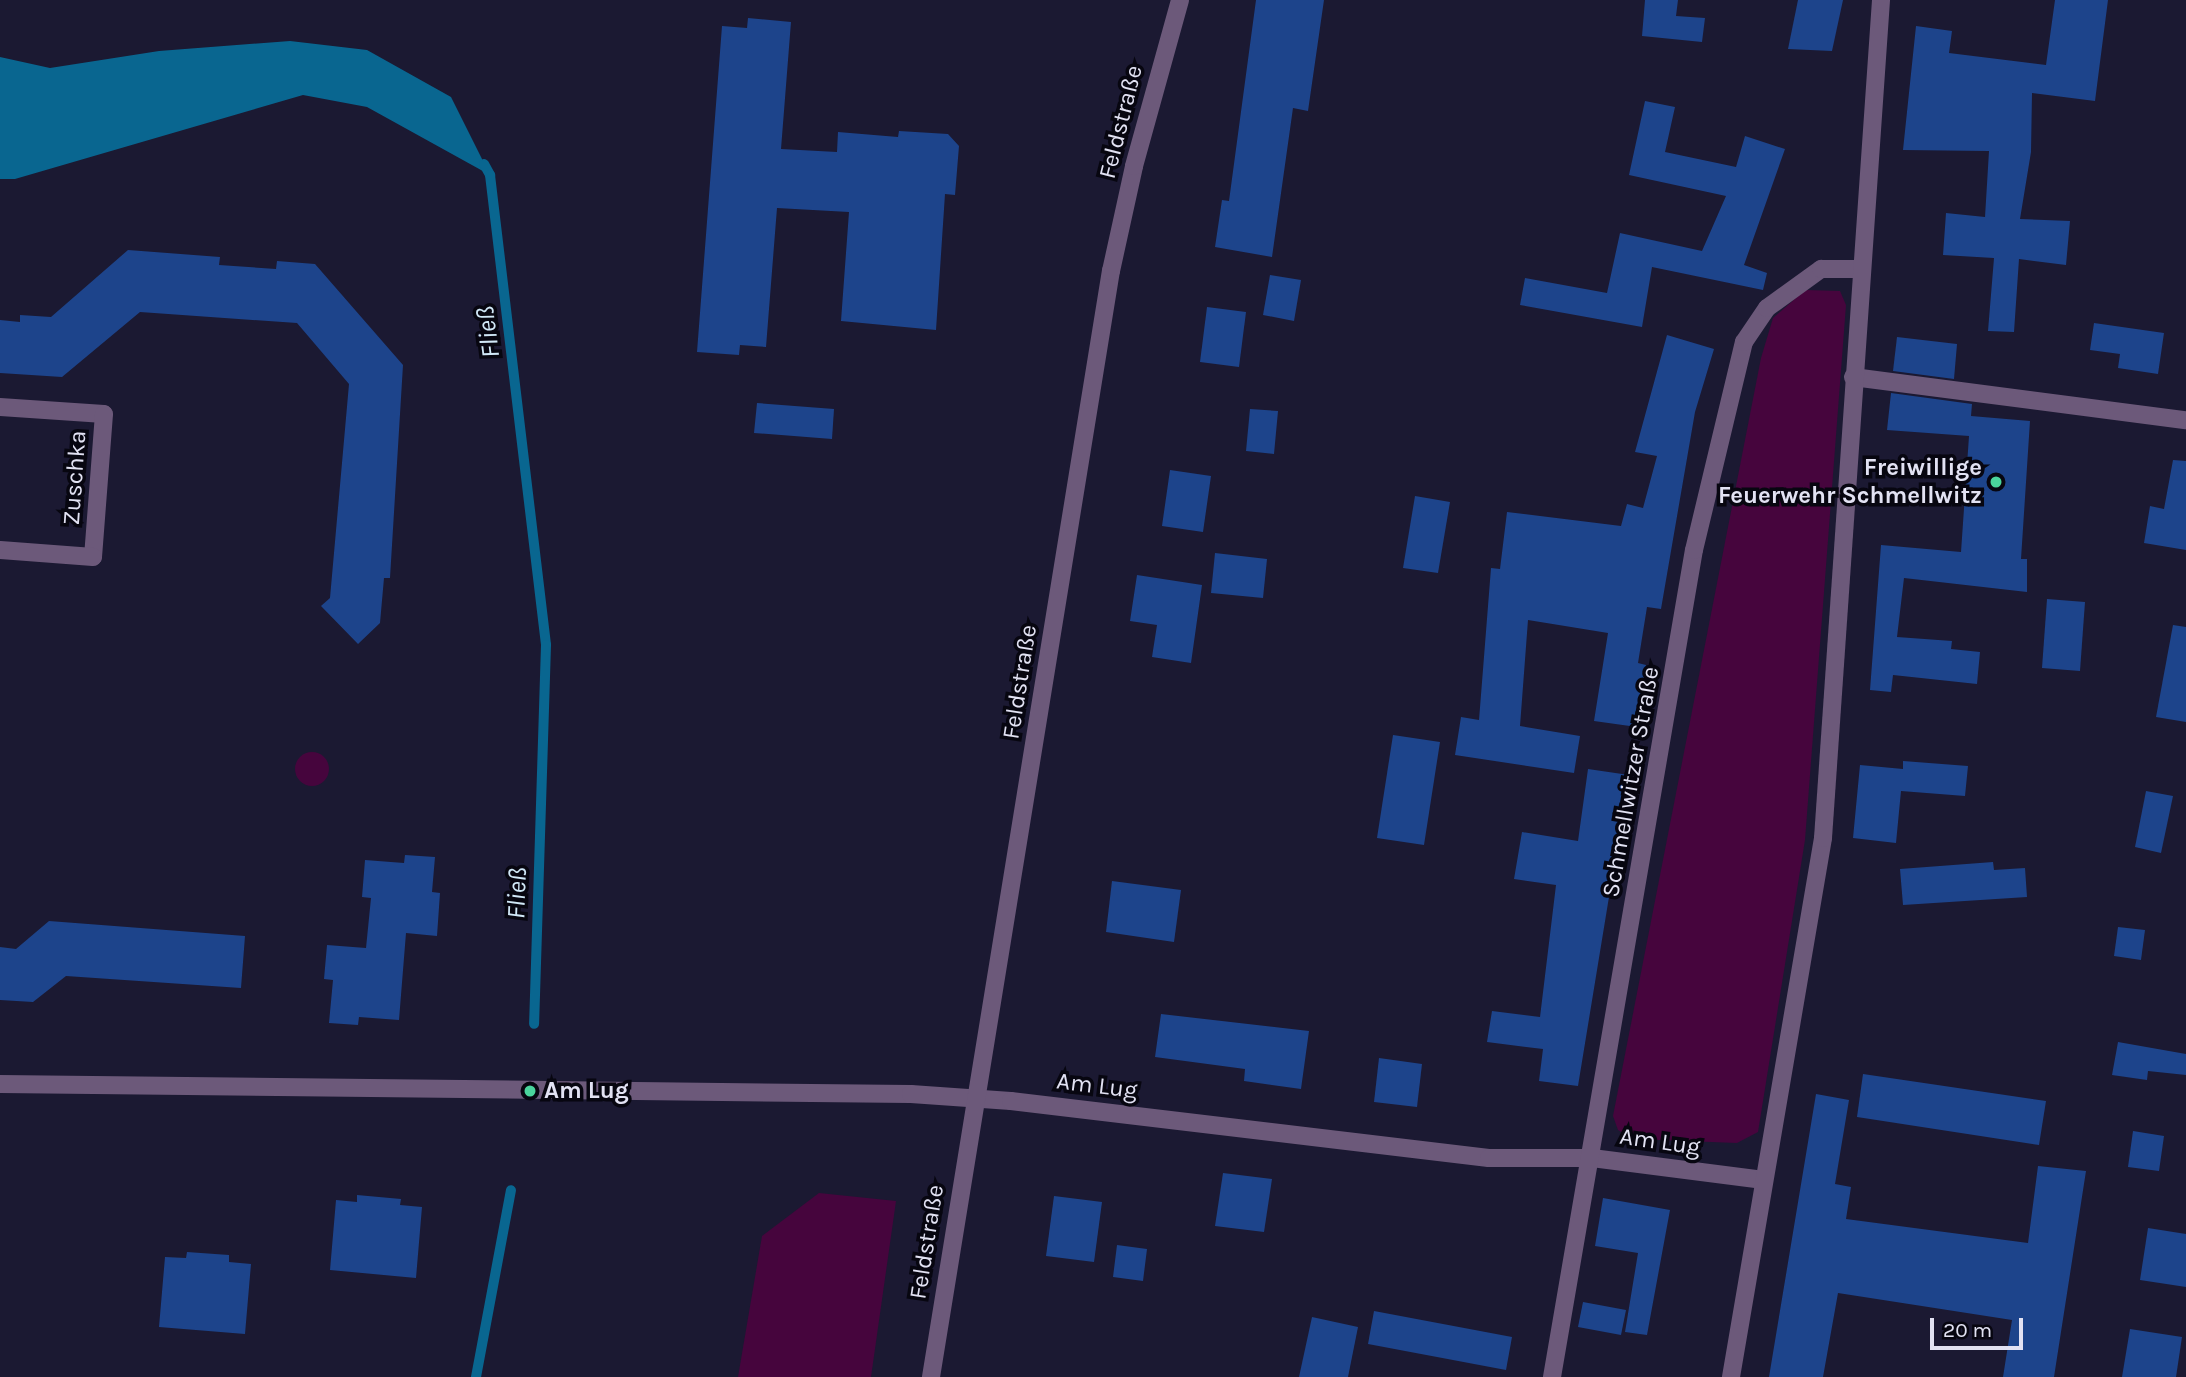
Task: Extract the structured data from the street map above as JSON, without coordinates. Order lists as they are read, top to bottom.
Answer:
{
  "streets": {
    "street": [
      "Feldstraße",
      "Zuschka",
      "Schmellwitzer Straße",
      "Am Lug"
    ]
  },
  "crossings": [
    ["Feldstraße", "Am Lug"],
    ["Schmellwitzer Straße", "Am Lug"]
  ],
  "water": ["Fließ"],
  "places": ["Freiwillige Feuerwehr Schmellwitz", "Am Lug"],
  "scale_bar": "20 m"
}
